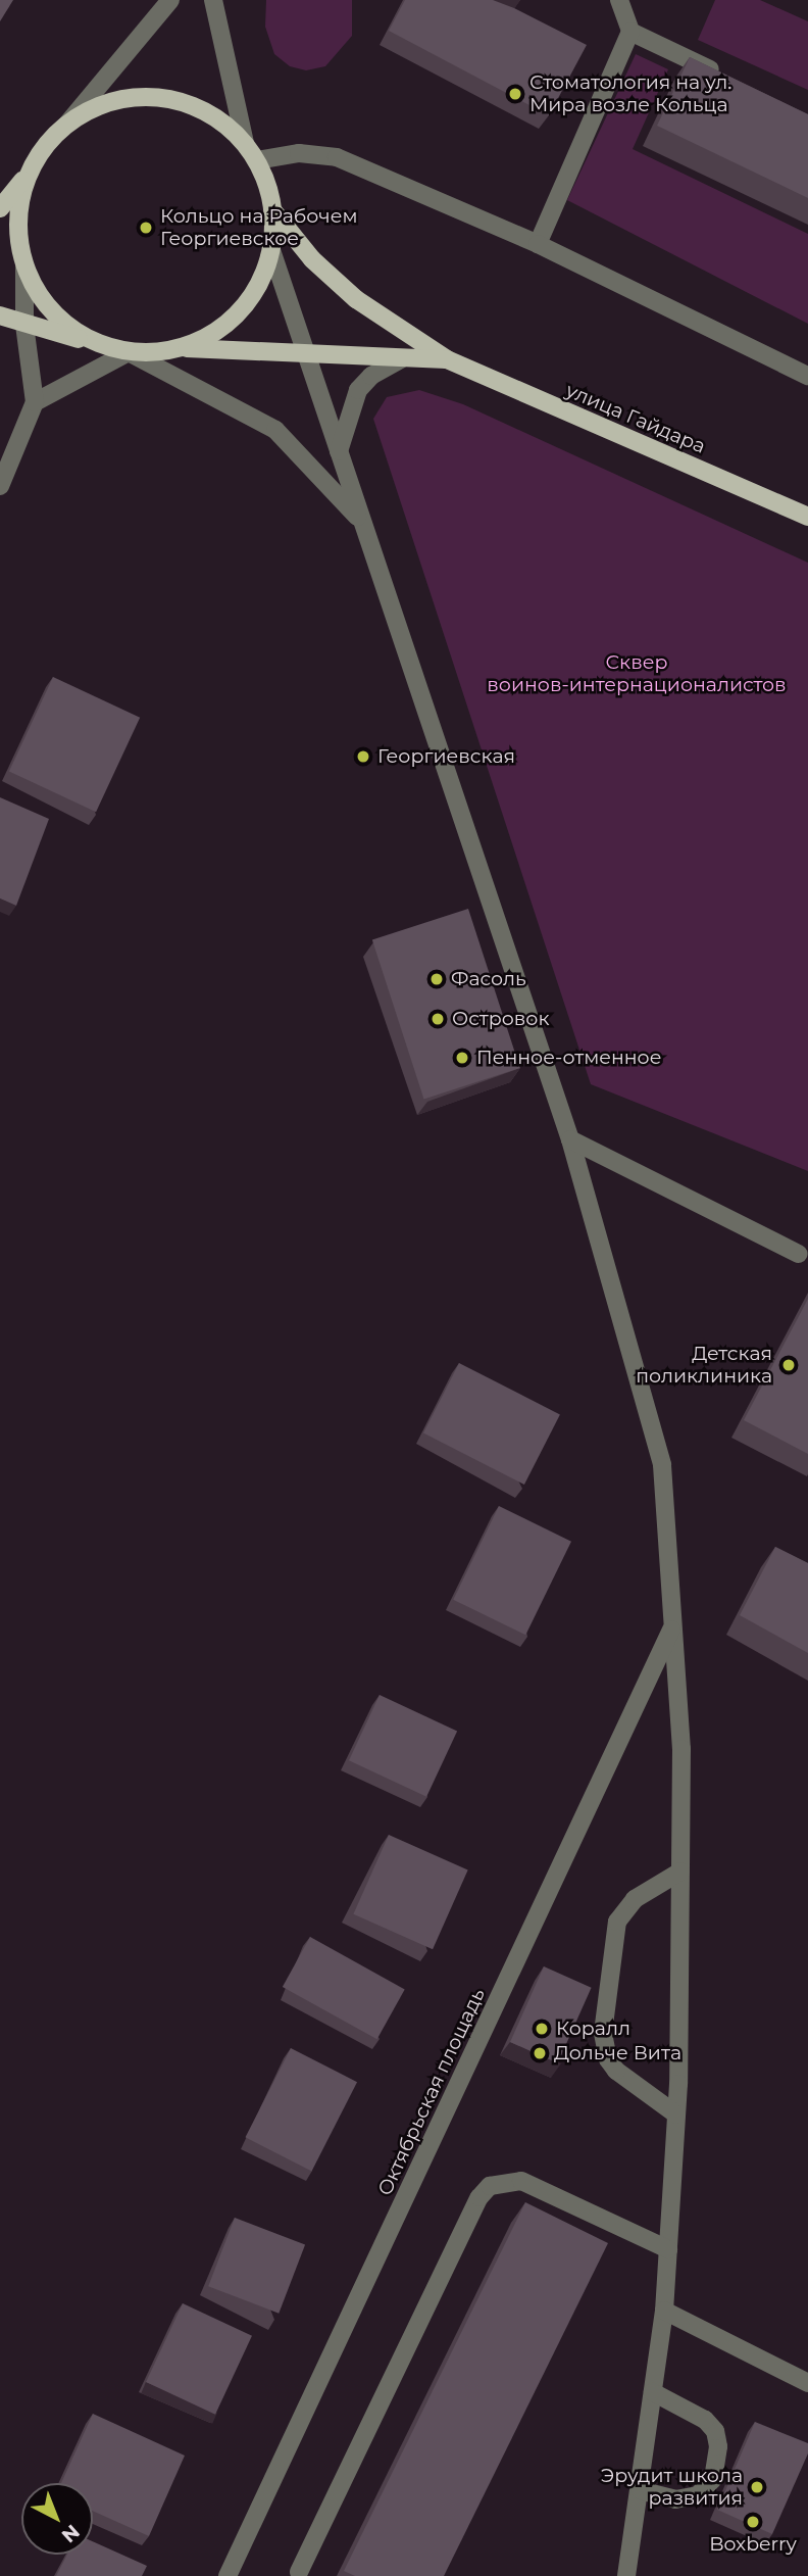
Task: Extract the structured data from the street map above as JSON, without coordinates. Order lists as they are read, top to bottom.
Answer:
{
  "streets": {
    "main road": ["улица Гайдара"],
    "street": ["Октябрьская площадь"]
  },
  "parks": ["Сквер воинов-интернационалистов"],
  "places": [
    "Стоматология на ул. Мира возле Кольца",
    "Кольцо на Рабочем Георгиевское",
    "Георгиевская",
    "Фасоль",
    "Островок",
    "Пенное-отменное",
    "Детская поликлиника",
    "Коралл",
    "Дольче Вита",
    "Эрудит школа развития",
    "Boxberry"
  ],
  "north": "bottom right"
}
